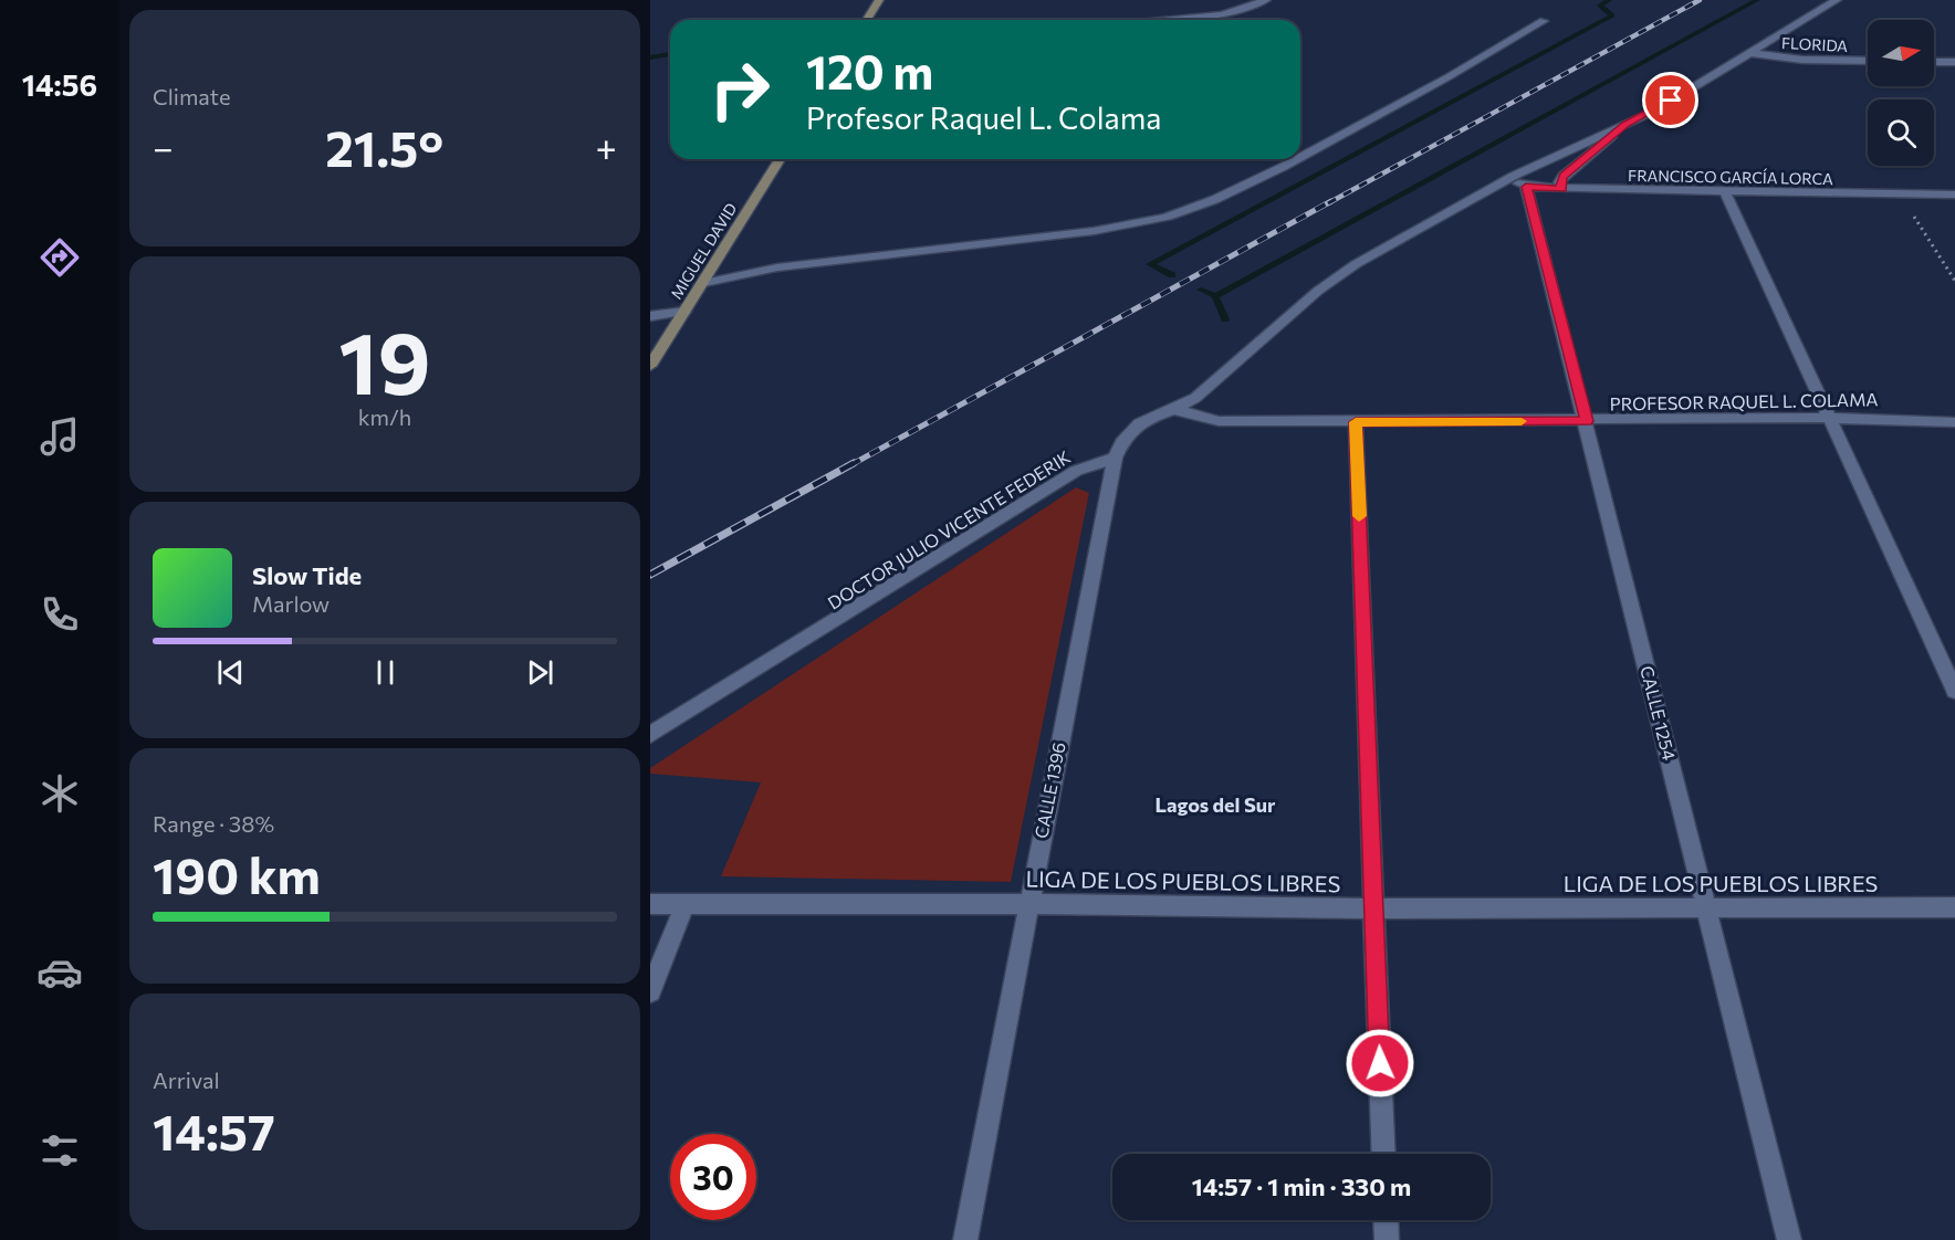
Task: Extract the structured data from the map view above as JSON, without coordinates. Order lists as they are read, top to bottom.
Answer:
{
  "streets": {
    "street": [
      "FLORIDA",
      "FRANCISCO GARCÍA LORCA",
      "MIGUEL DAVID",
      "PROFESOR RAQUEL L. COLAMA",
      "DOCTOR JULIO VICENTE FEDERIK",
      "CALLE 1254",
      "CALLE 1396",
      "LIGA DE LOS PUEBLOS LIBRES"
    ]
  },
  "crossings": [
    ["FRANCISCO GARCÍA LORCA", "CALLE 1254"],
    ["PROFESOR RAQUEL L. COLAMA", "CALLE 1254"],
    ["DOCTOR JULIO VICENTE FEDERIK", "CALLE 1396"],
    ["CALLE 1254", "LIGA DE LOS PUEBLOS LIBRES"],
    ["CALLE 1396", "LIGA DE LOS PUEBLOS LIBRES"]
  ],
  "districts": ["Lagos del Sur"],
  "north": "right",
  "page": {
    "tabs": "14:56",
    "tile": [
      "Climate",
      ["19", "km/h"],
      ["Range · 38%", "190 km"],
      ["Arrival", "14:57"]
    ],
    "turn": ["120 m", "Profesor Raquel L. Colama"],
    "heat": ["−", "21.5°", "+"],
    "song": ["Slow Tide", "Marlow"],
    "limit": "30",
    "trip": "14:57 · 1 min · 330 m"
  }
}
